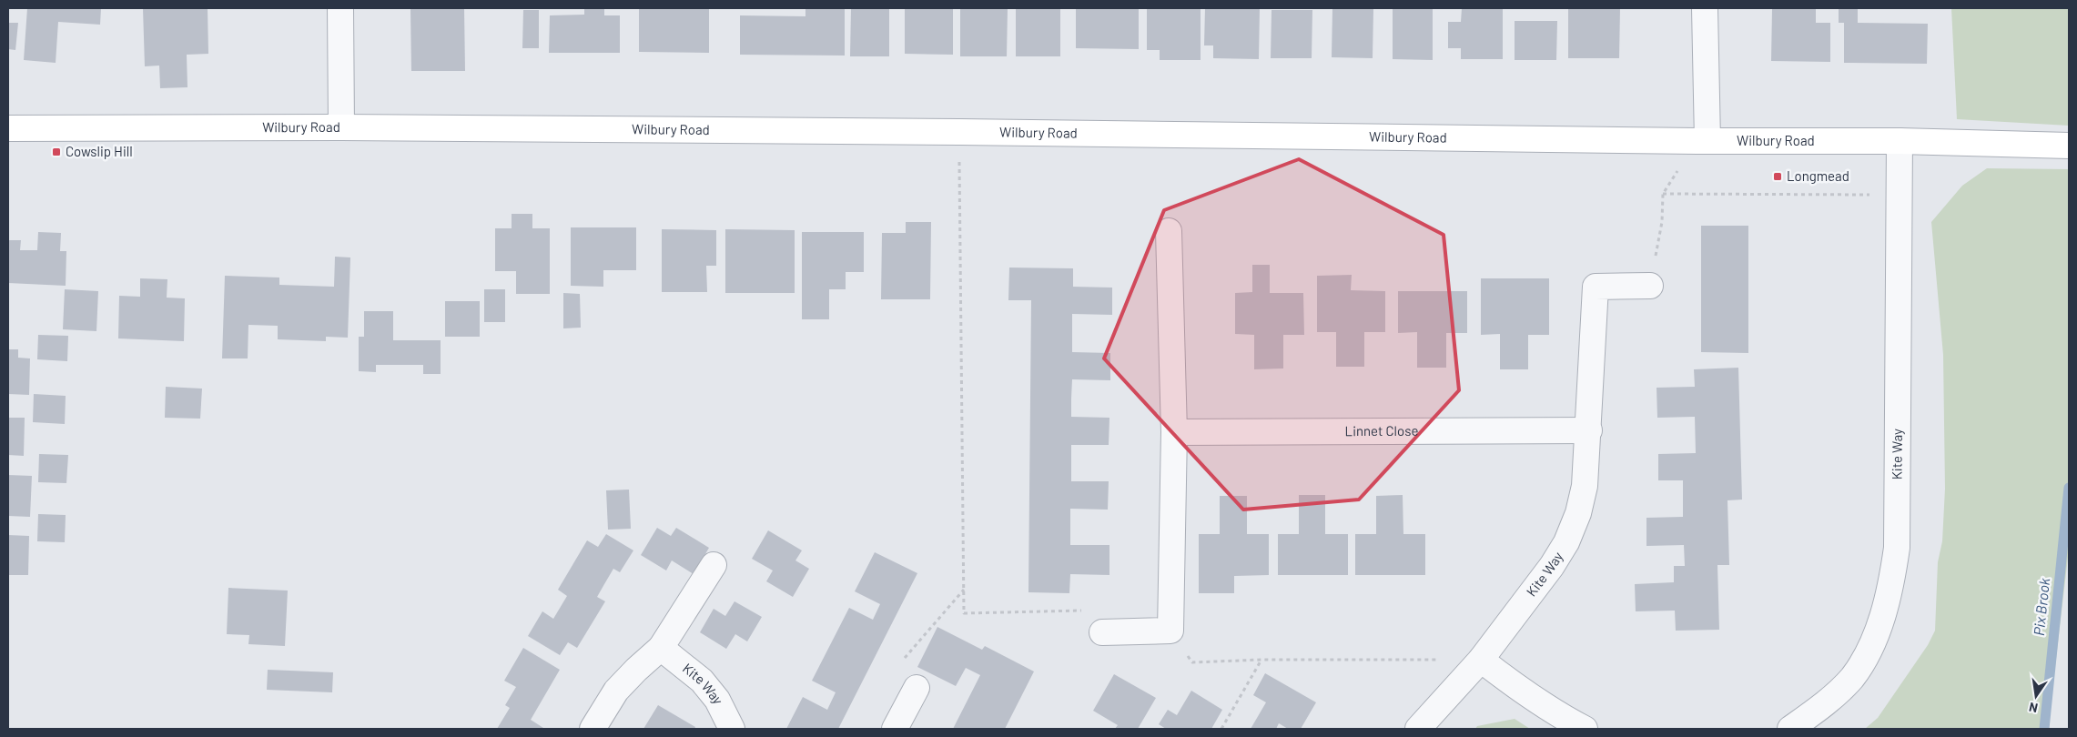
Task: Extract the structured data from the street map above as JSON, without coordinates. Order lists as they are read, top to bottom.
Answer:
{
  "streets": {
    "street": ["Wilbury Road", "Linnet Close", "Kite Way"]
  },
  "crossings": [
    ["Wilbury Road", "Kite Way"],
    ["Linnet Close", "Kite Way"]
  ],
  "water": ["Pix Brook"],
  "places": {
    "transit": ["Cowslip Hill", "Longmead"]
  },
  "north": "bottom"
}
